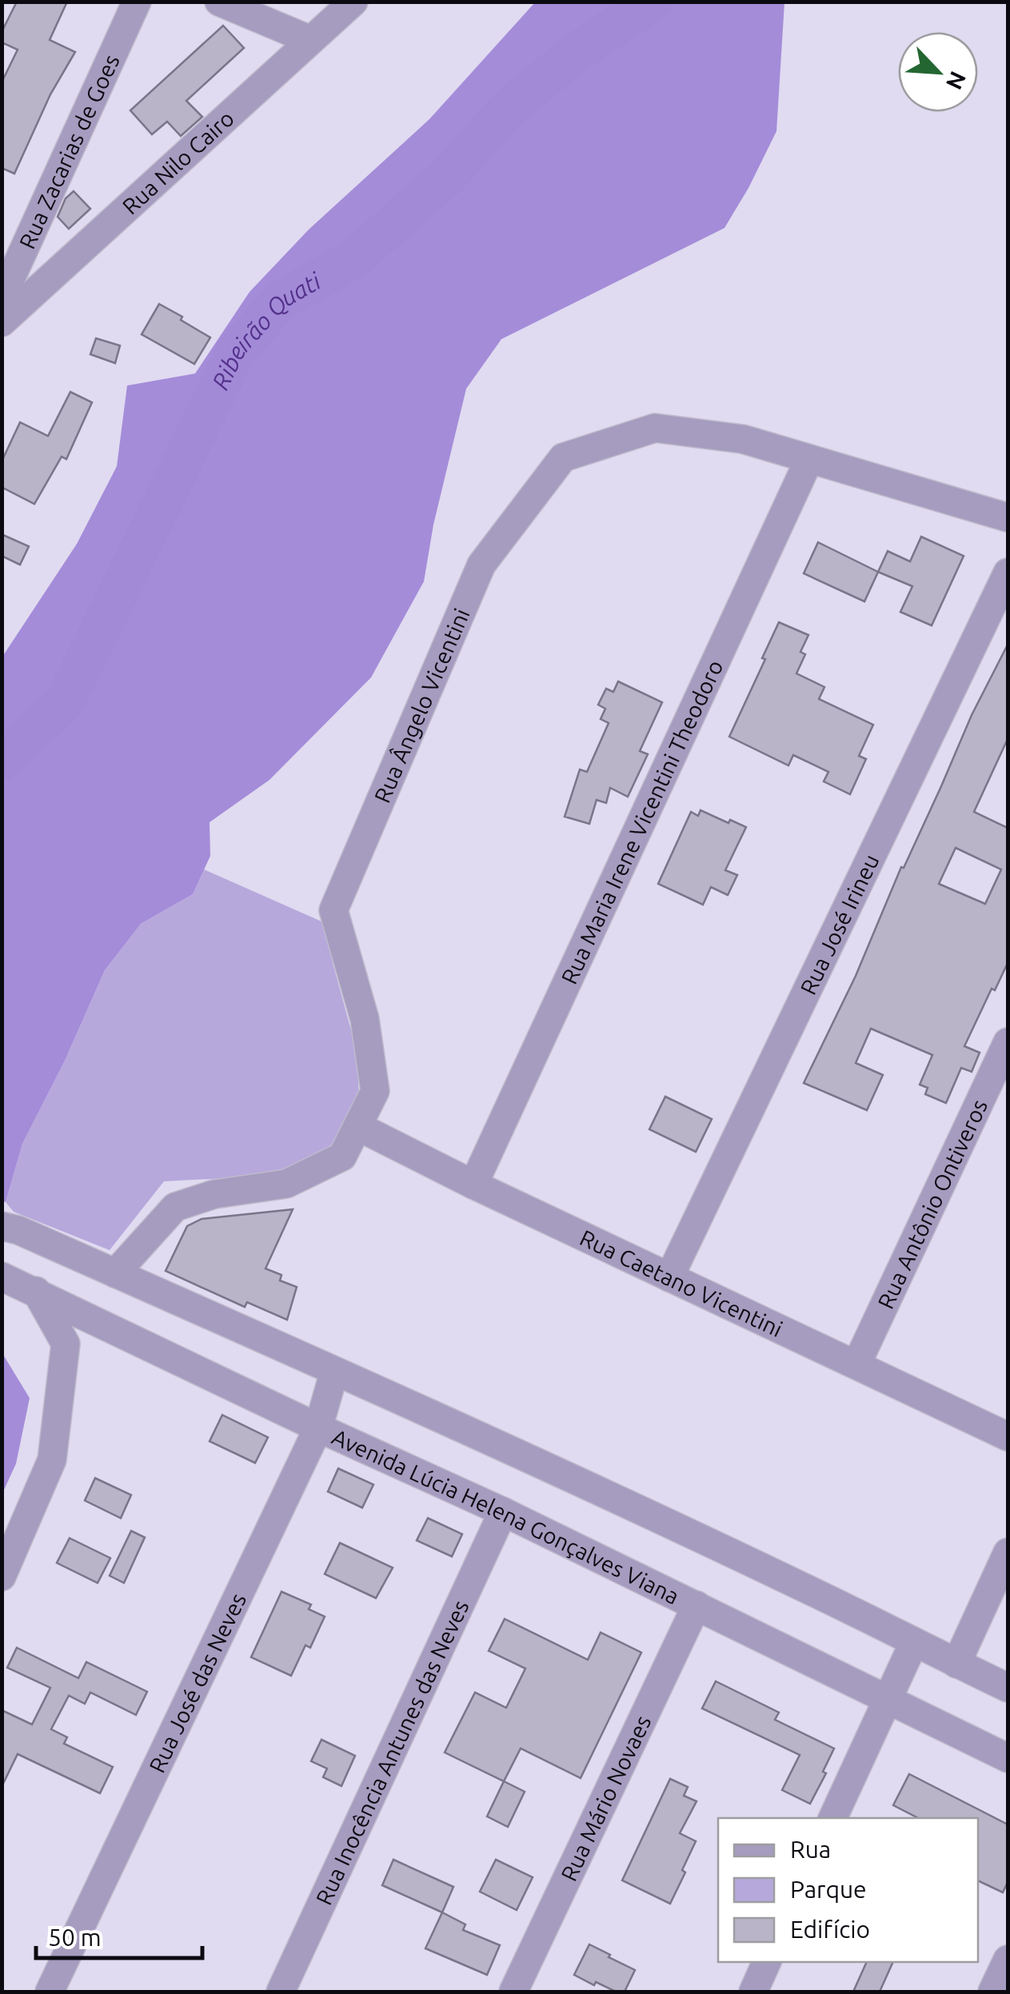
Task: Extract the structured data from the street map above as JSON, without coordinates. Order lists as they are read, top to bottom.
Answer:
{
  "streets": {
    "street": [
      "Rua Zacarias de Goes",
      "Rua Nilo Cairo",
      "Rua Ângelo Vicentini",
      "Rua Maria Irene Vicentini Theodoro",
      "Rua José Irineu",
      "Rua Antônio Ontiveros",
      "Rua Caetano Vicentini",
      "Avenida Lúcia Helena Gonçalves Viana",
      "Rua José das Neves",
      "Rua Inocência Antunes das Neves",
      "Rua Mário Novaes"
    ]
  },
  "crossings": [
    ["Rua Ângelo Vicentini", "Rua Maria Irene Vicentini Theodoro"],
    ["Rua Ângelo Vicentini", "Rua Caetano Vicentini"],
    ["Rua Maria Irene Vicentini Theodoro", "Rua Caetano Vicentini"],
    ["Rua José Irineu", "Rua Caetano Vicentini"],
    ["Rua Antônio Ontiveros", "Rua Caetano Vicentini"],
    ["Avenida Lúcia Helena Gonçalves Viana", "Rua José das Neves"],
    ["Avenida Lúcia Helena Gonçalves Viana", "Rua Inocência Antunes das Neves"],
    ["Avenida Lúcia Helena Gonçalves Viana", "Rua Mário Novaes"]
  ],
  "water": ["Ribeirão Quati"],
  "legend": ["Rua", "Parque", "Edifício"],
  "scale_bar": "50 m",
  "north": "bottom right"
}
